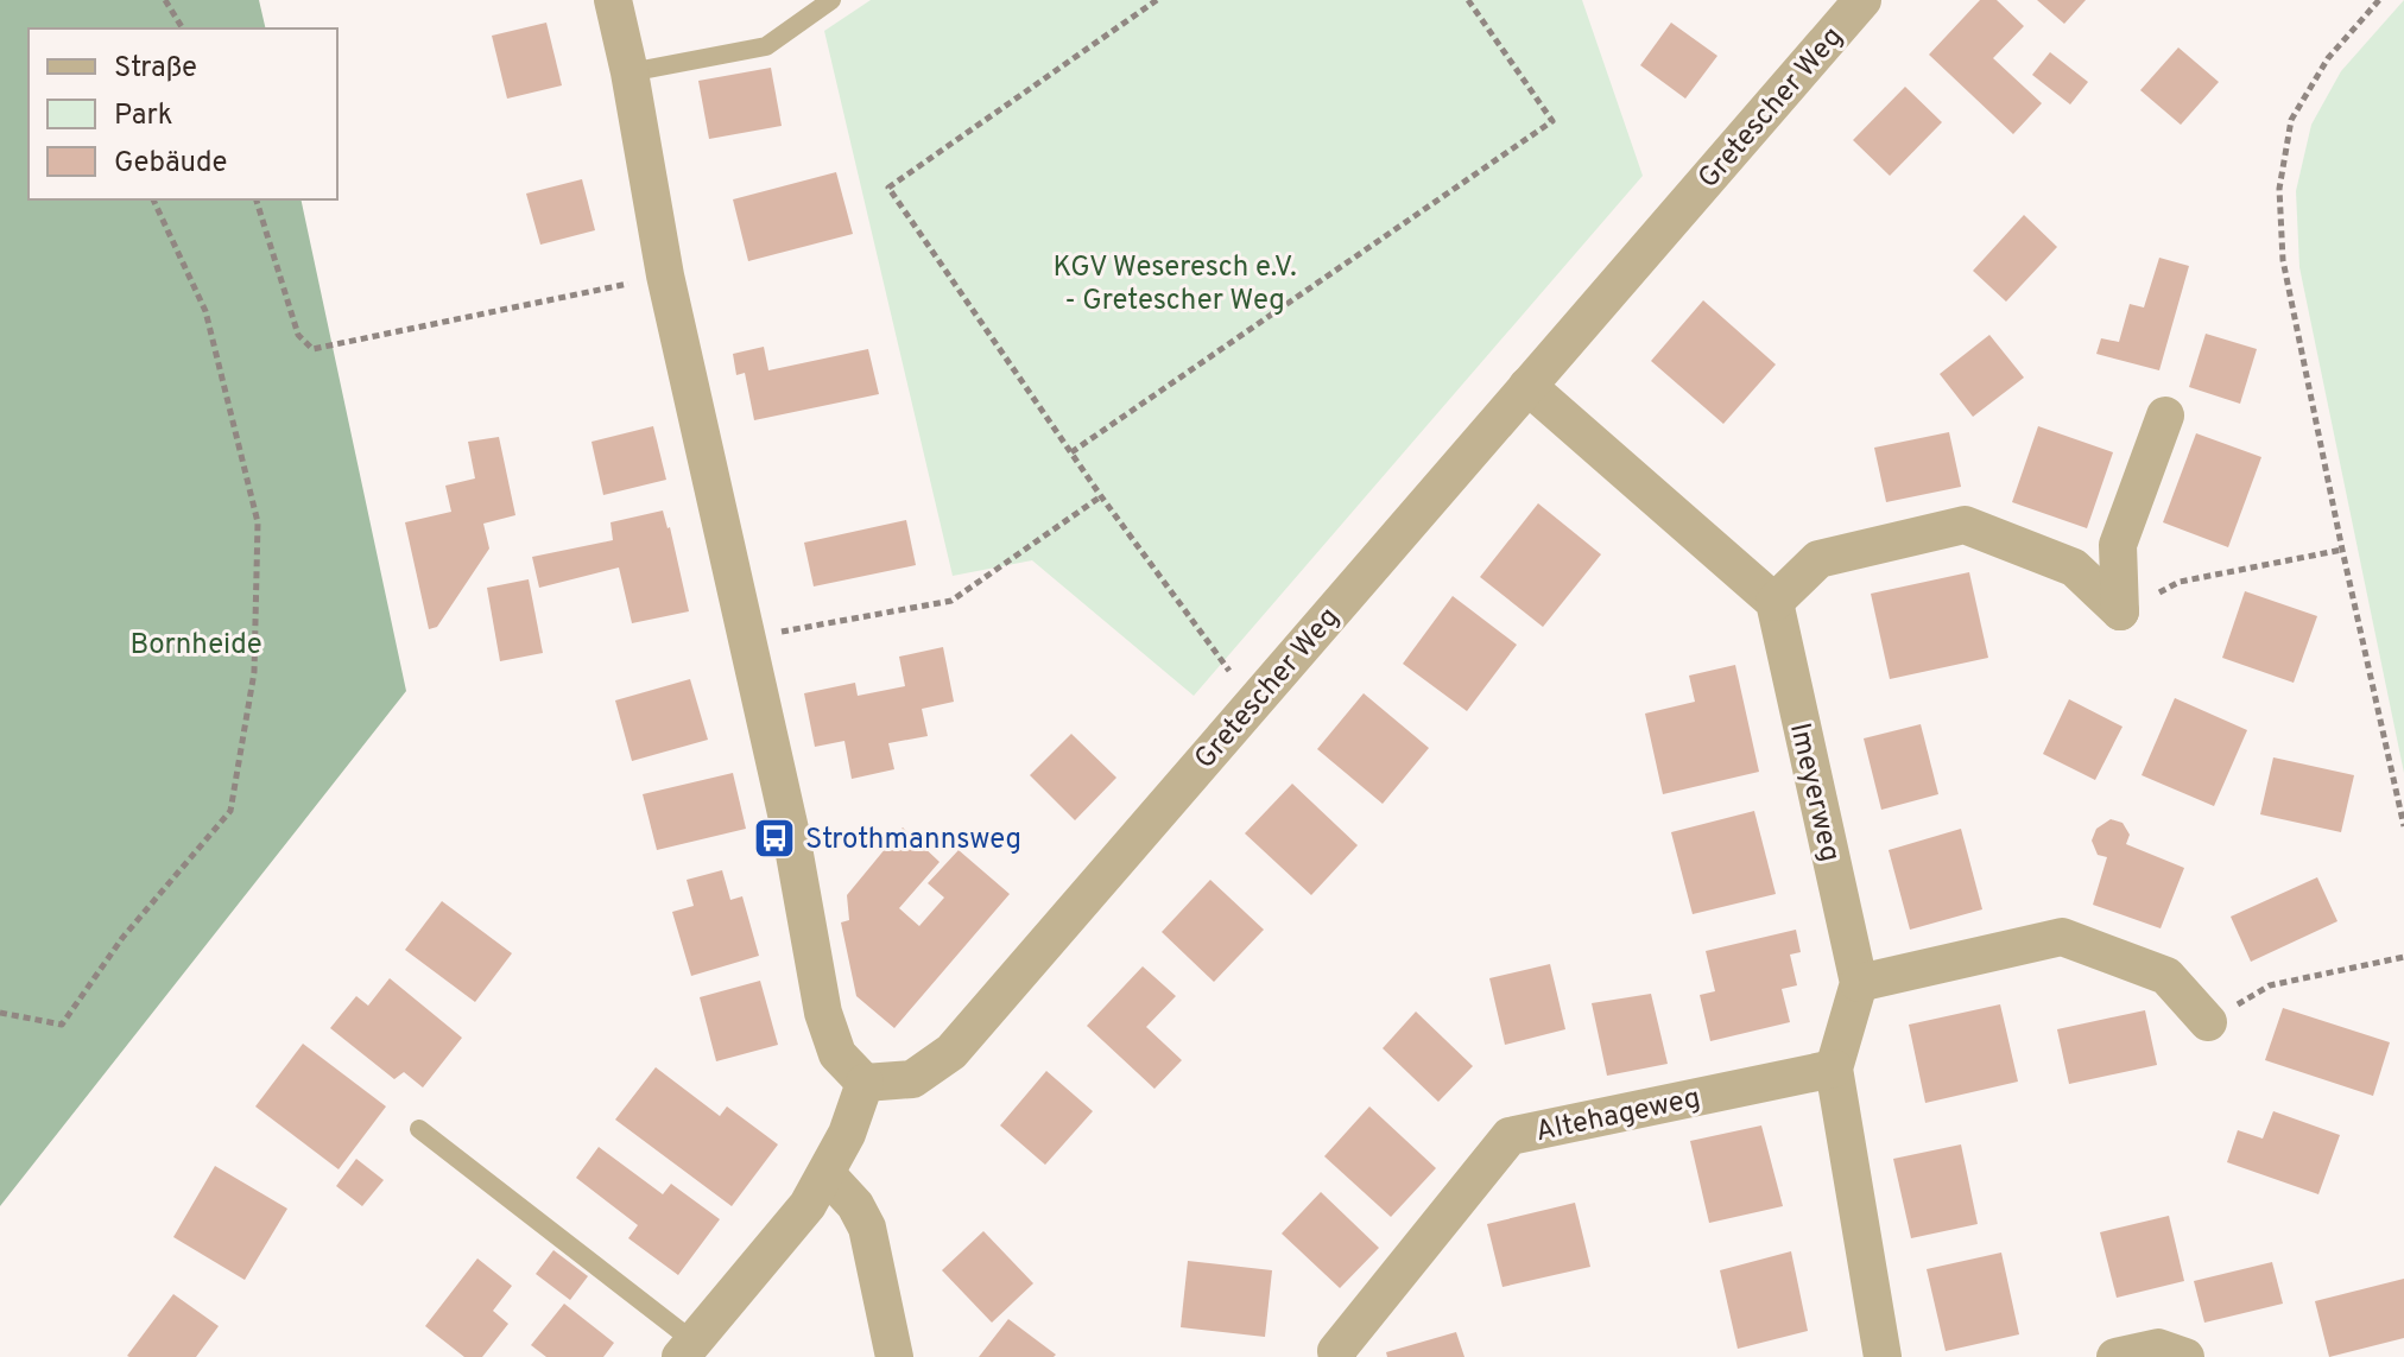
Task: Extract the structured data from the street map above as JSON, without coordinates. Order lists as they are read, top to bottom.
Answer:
{
  "streets": {
    "street": ["Gretescher Weg", "Imeyerweg", "Altehageweg"]
  },
  "crossings": [
    ["Imeyerweg", "Altehageweg"]
  ],
  "parks": ["KGV Weseresch e.V. - Gretescher Weg", "Bornheide"],
  "places": {
    "bus stop": ["Strothmannsweg"]
  },
  "legend": ["Straße", "Park", "Gebäude"]
}
